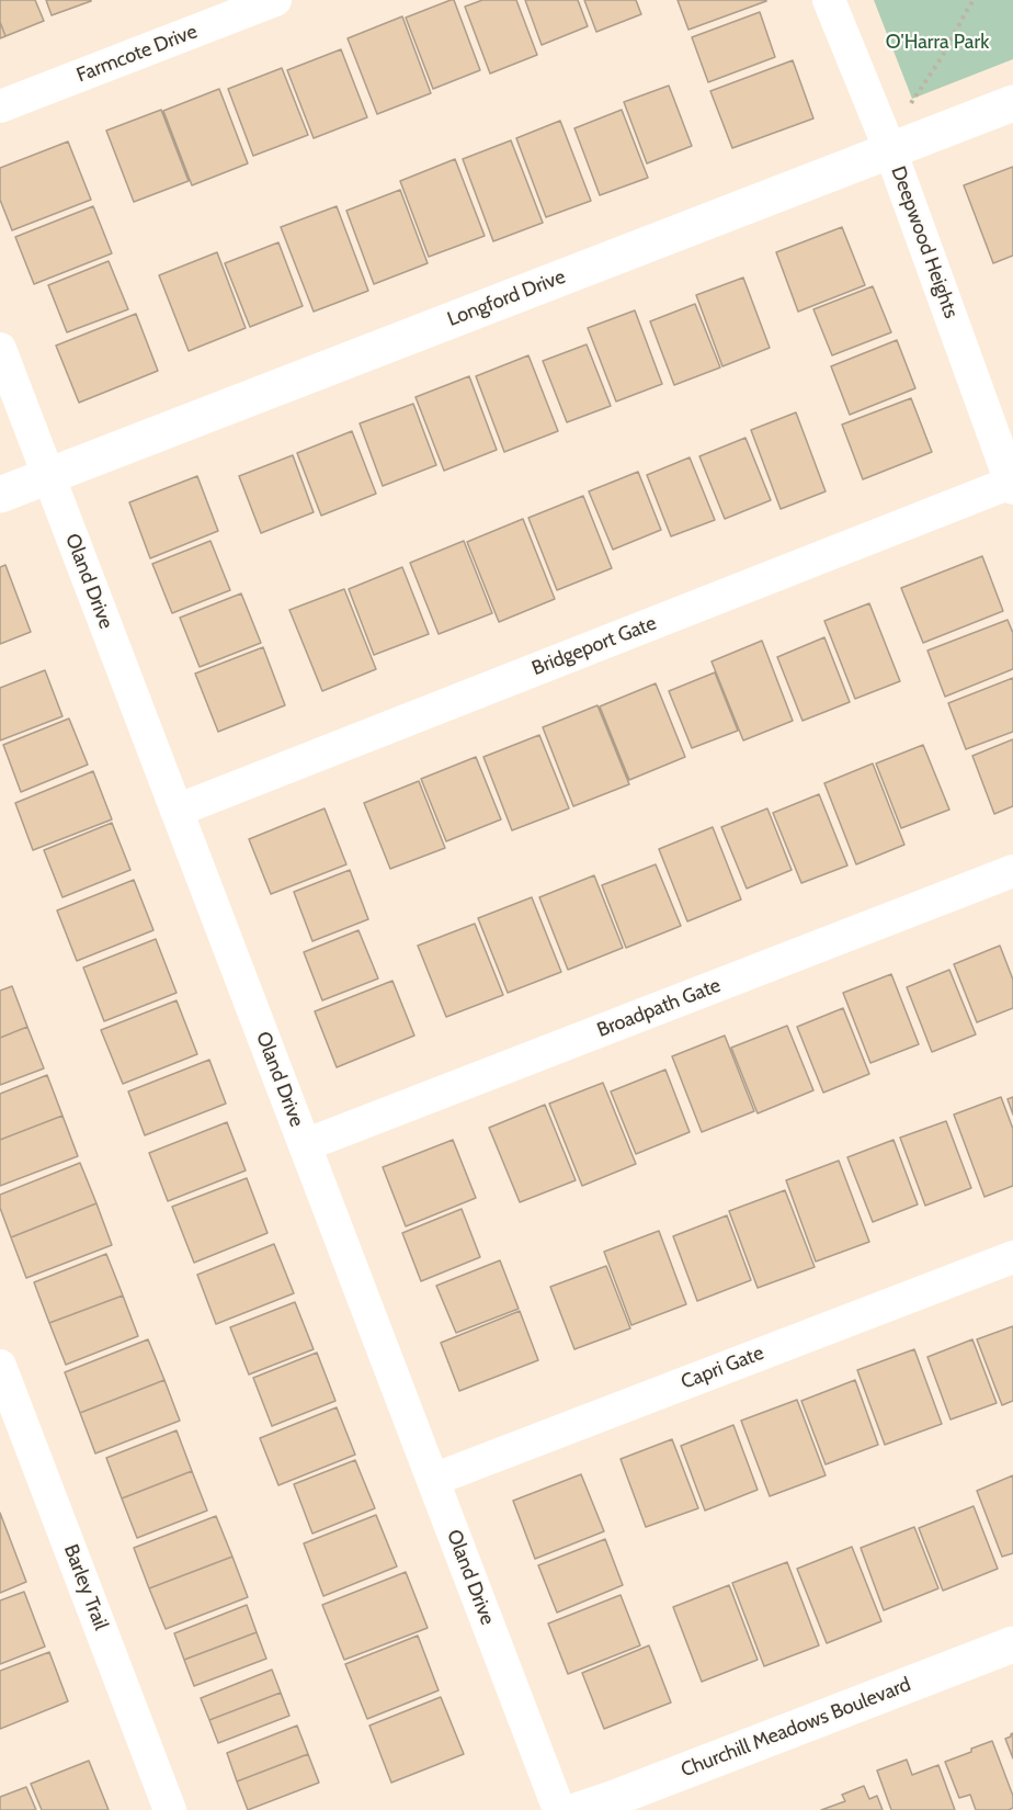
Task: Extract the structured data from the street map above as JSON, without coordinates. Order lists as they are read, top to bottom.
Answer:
{
  "streets": {
    "street": [
      "Farmcote Drive",
      "Deepwood Heights",
      "Longford Drive",
      "Oland Drive",
      "Bridgeport Gate",
      "Broadpath Gate",
      "Capri Gate",
      "Barley Trail",
      "Churchill Meadows Boulevard"
    ]
  },
  "crossings": [
    ["Deepwood Heights", "Longford Drive"],
    ["Deepwood Heights", "Bridgeport Gate"],
    ["Longford Drive", "Oland Drive"],
    ["Oland Drive", "Bridgeport Gate"],
    ["Oland Drive", "Broadpath Gate"],
    ["Oland Drive", "Capri Gate"]
  ],
  "parks": ["O'Harra Park"]
}
